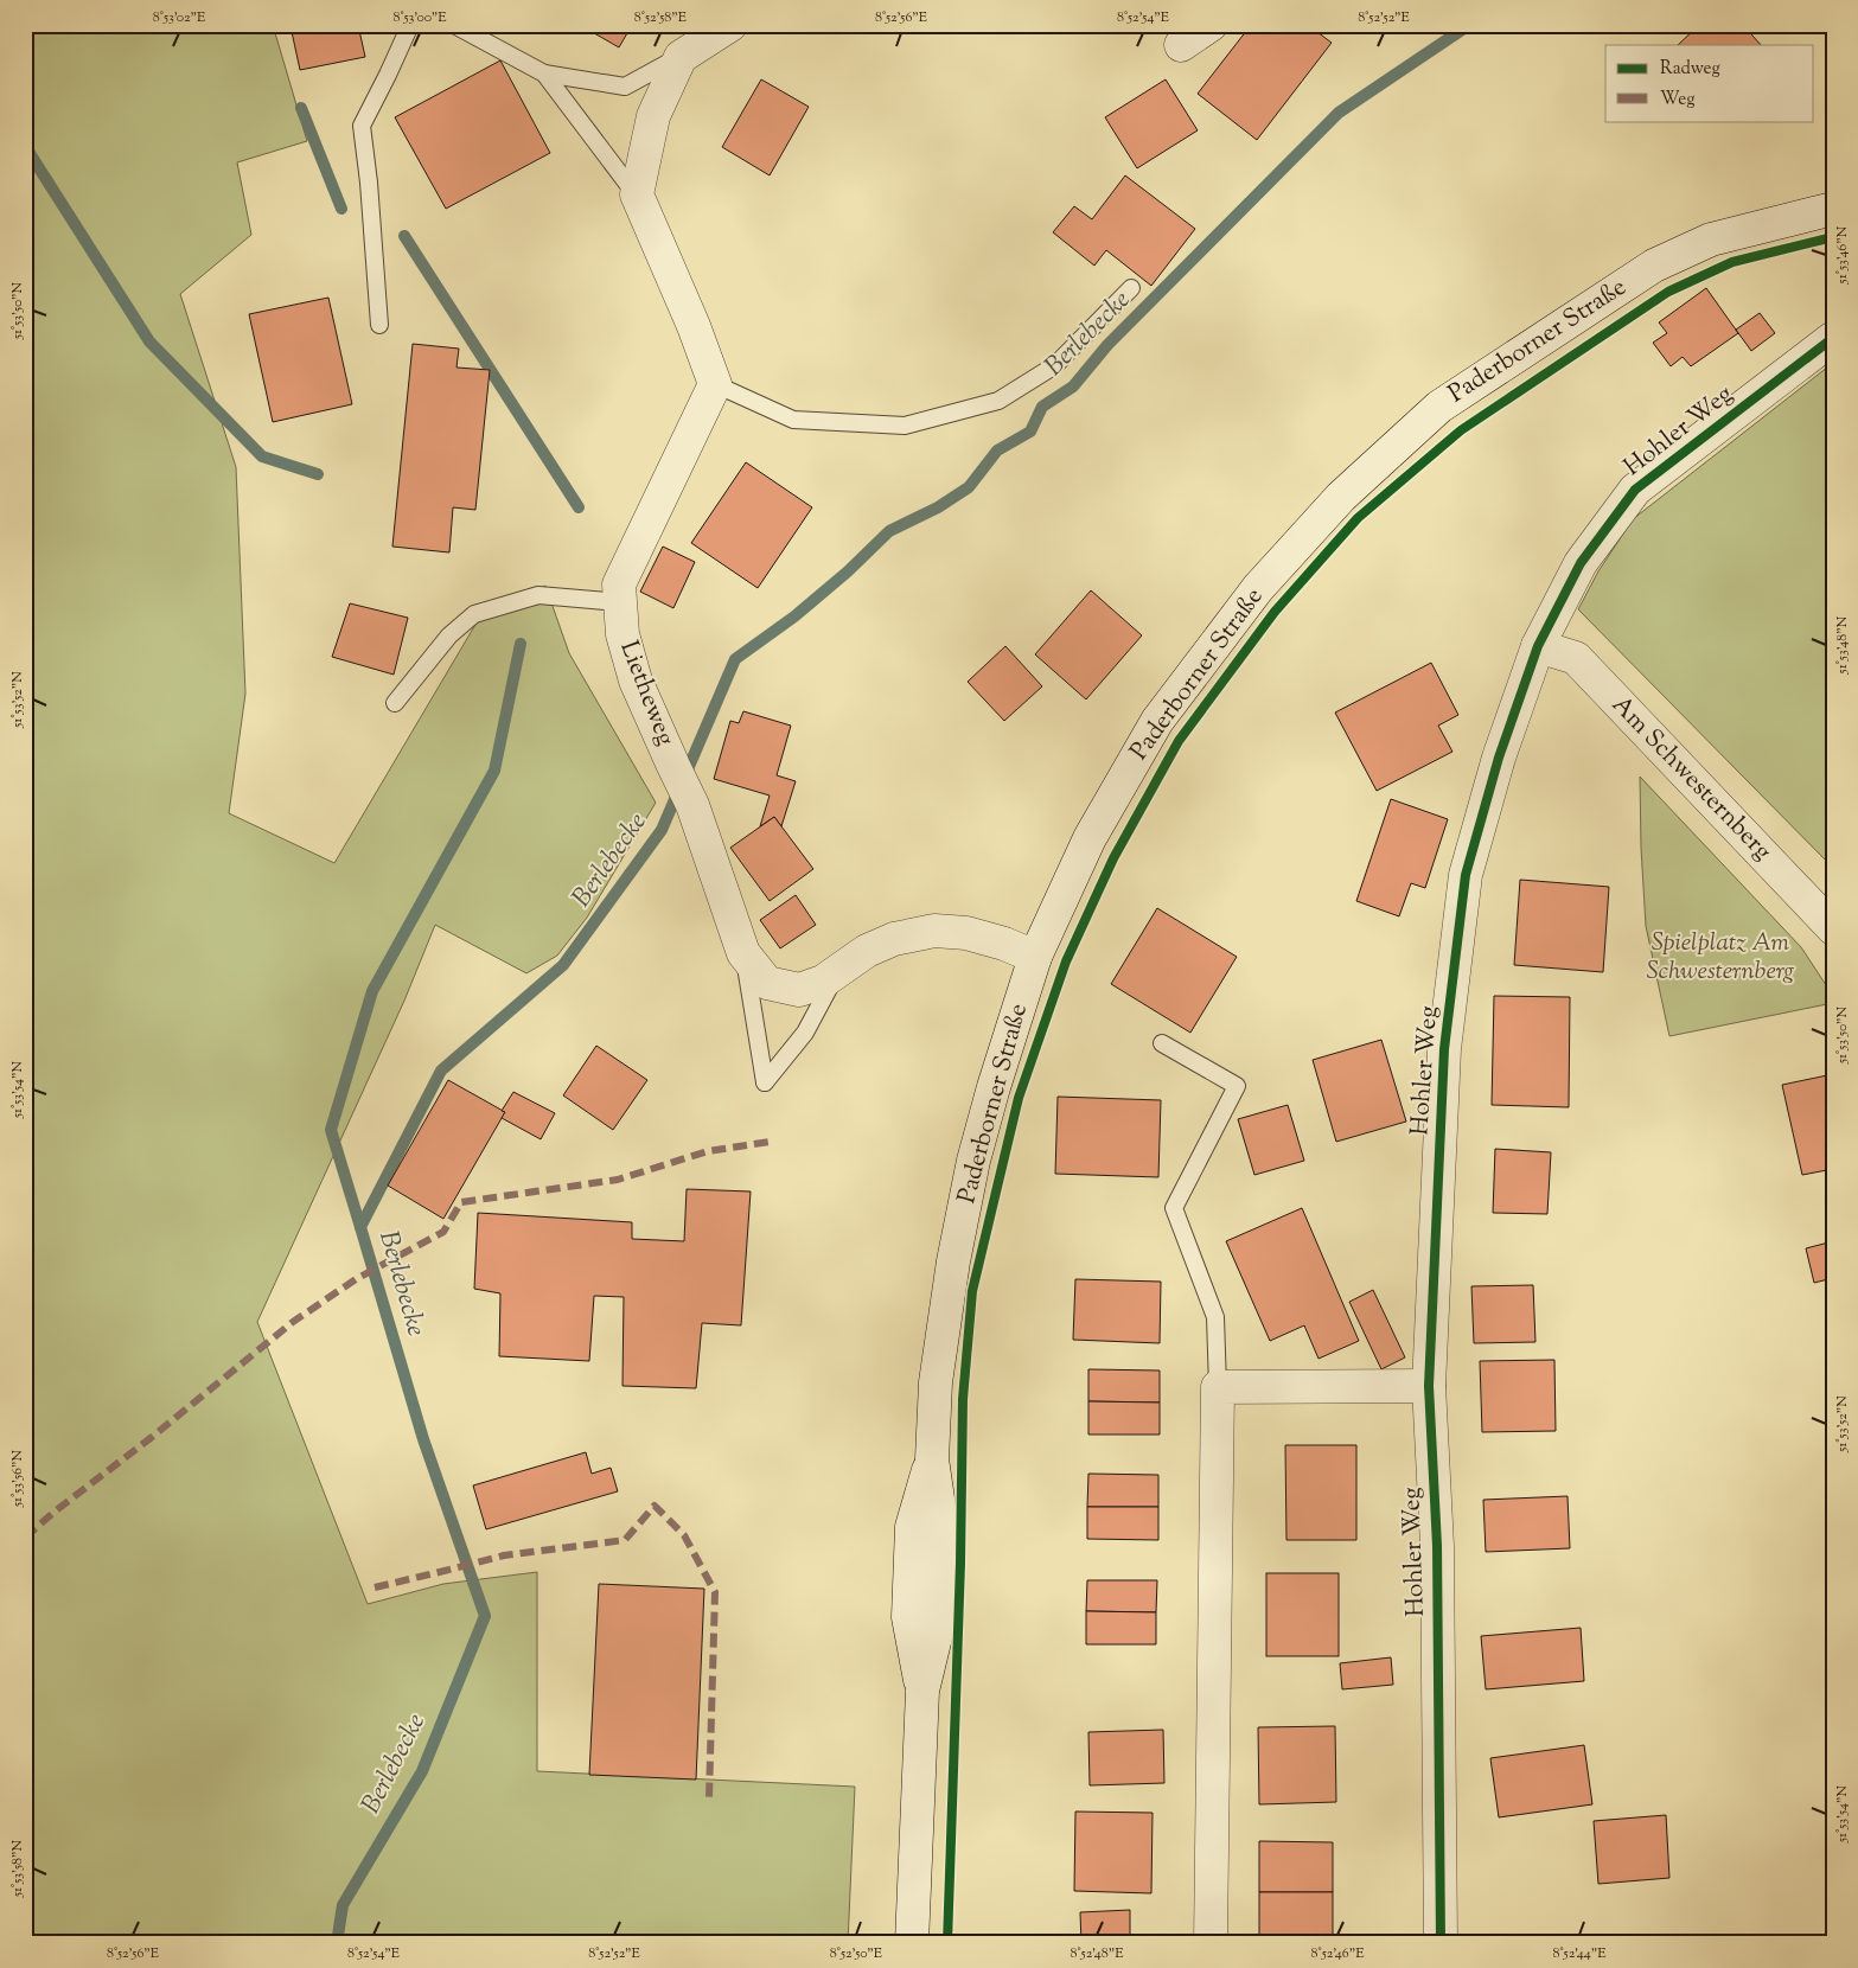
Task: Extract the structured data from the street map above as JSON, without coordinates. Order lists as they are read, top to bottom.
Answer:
{
  "streets": {
    "street": [
      "Paderborner Straße",
      "Hohler Weg",
      "Lietheweg",
      "Am Schwesternberg"
    ]
  },
  "crossings": [
    ["Paderborner Straße", "Lietheweg"],
    ["Hohler Weg", "Am Schwesternberg"]
  ],
  "water": ["Berlebecke"],
  "parks": ["Spielplatz Am Schwesternberg"],
  "legend": ["Radweg", "Weg"],
  "coordinates": [
    "8°53'02\"E",
    "8°53'00\"E",
    "8°52'58\"E",
    "8°52'56\"E",
    "8°52'54\"E",
    "8°52'52\"E",
    "51°53'46\"N",
    "51°53'50\"N",
    "51°53'48\"N",
    "51°53'52\"N",
    "51°53'54\"N",
    "51°53'56\"N",
    "51°53'58\"N",
    "8°52'50\"E",
    "8°52'48\"E",
    "8°52'46\"E",
    "8°52'44\"E"
  ]
}
